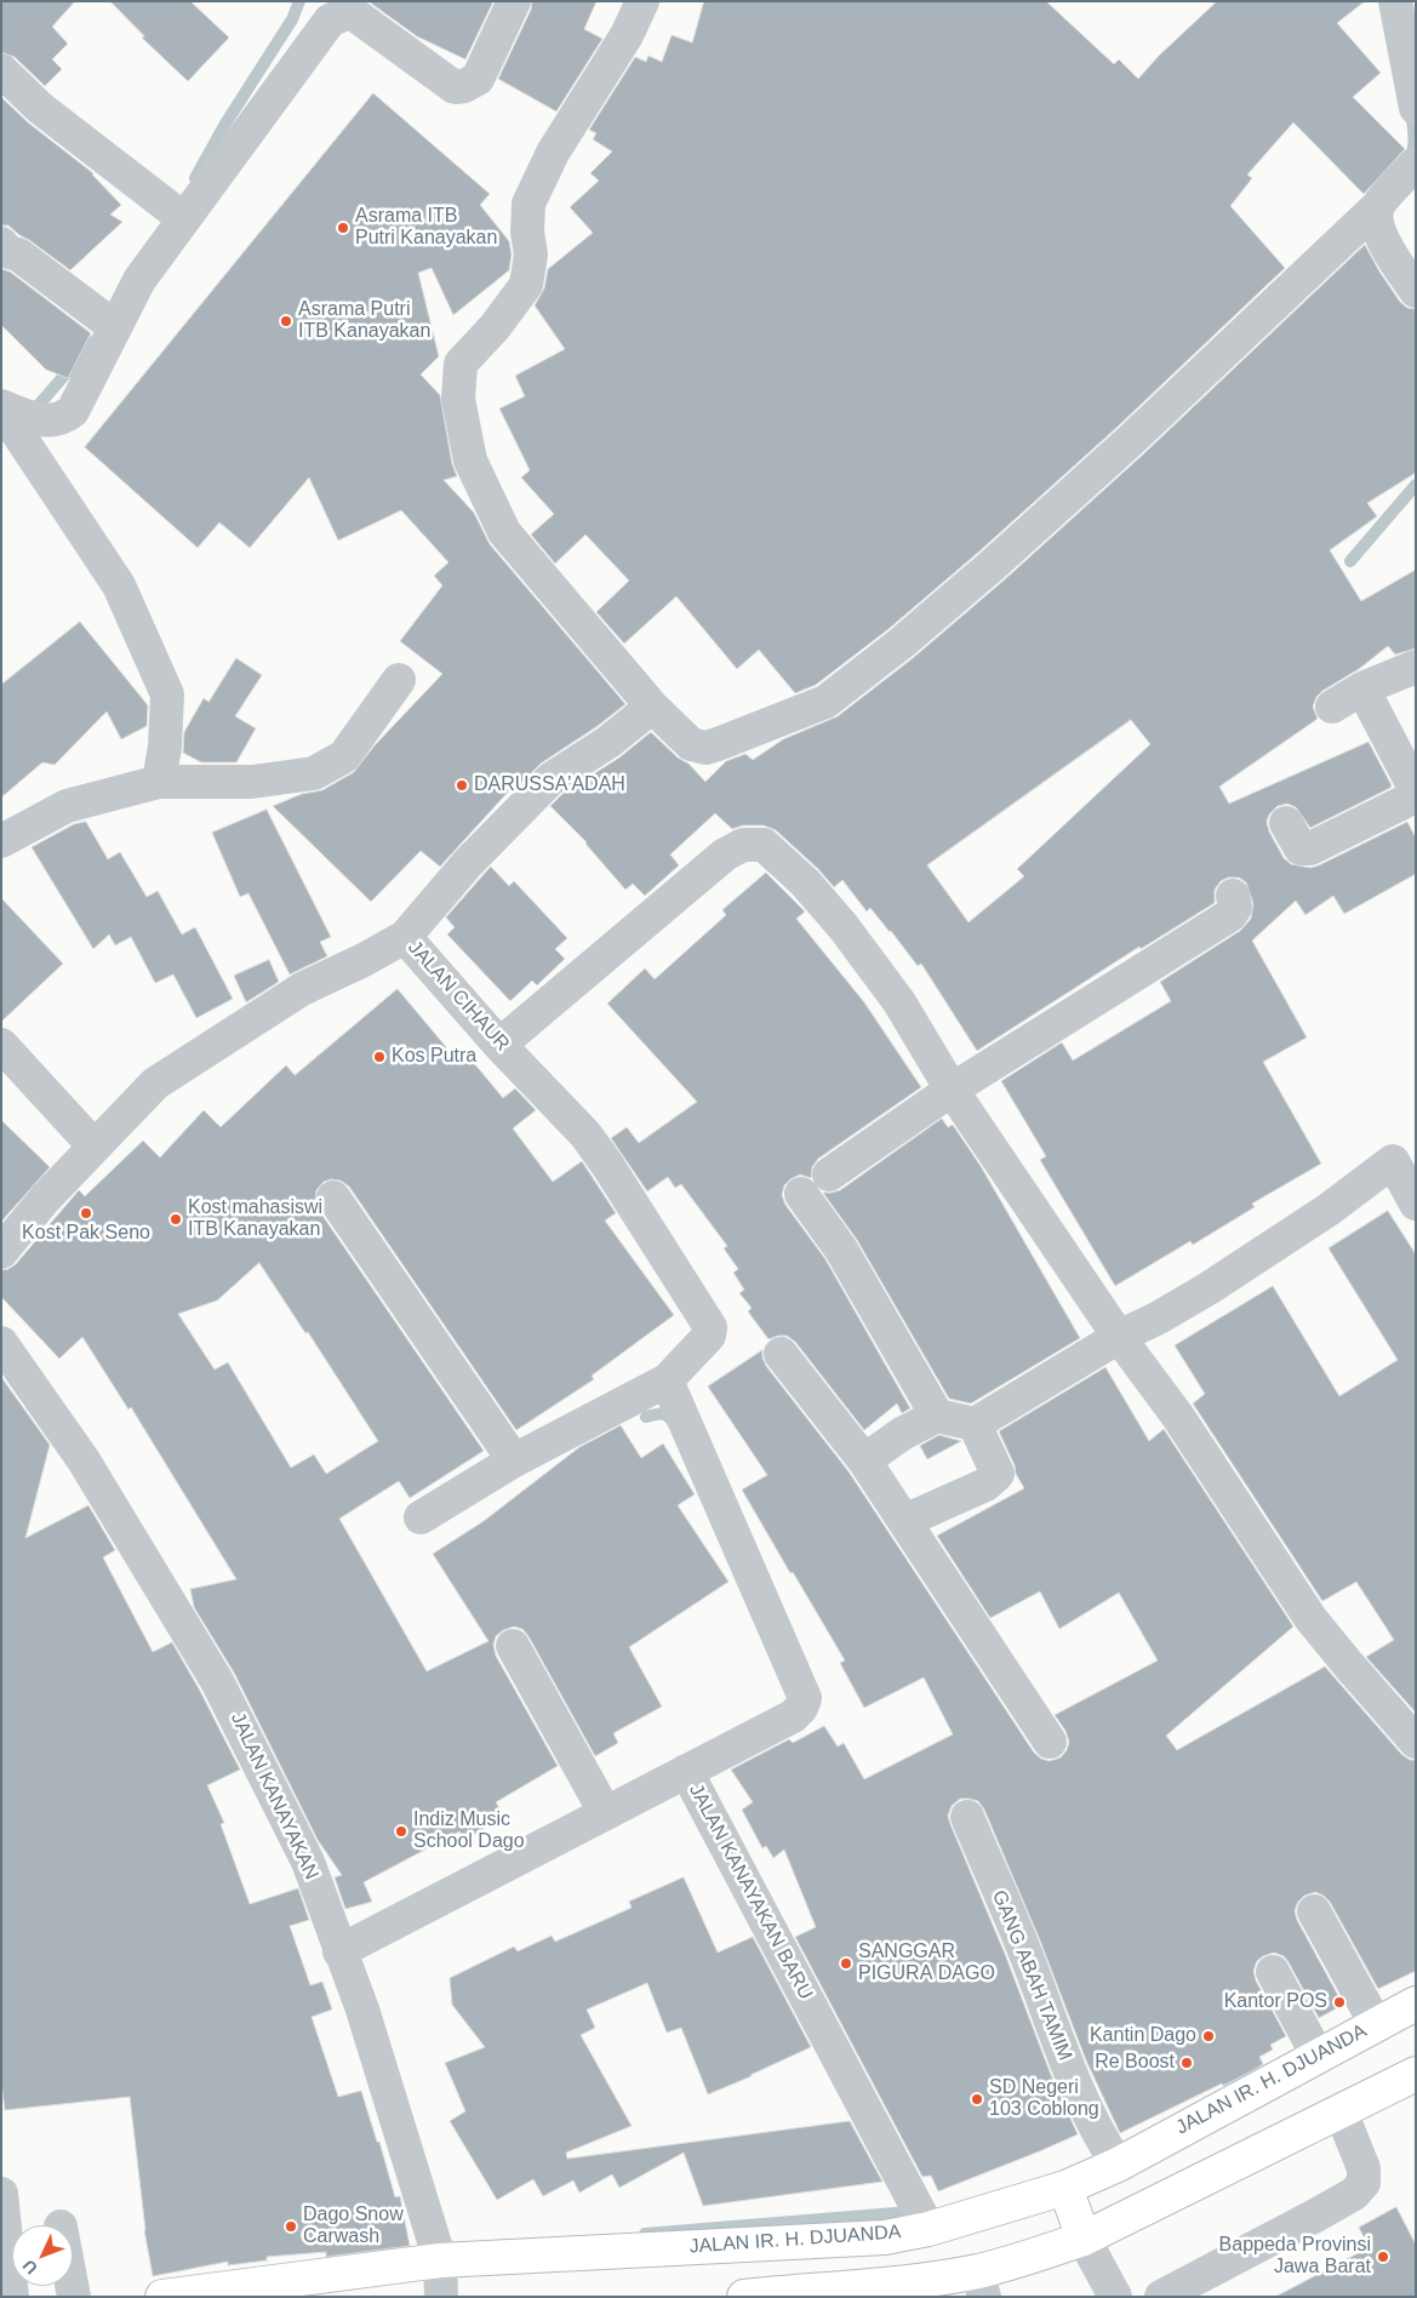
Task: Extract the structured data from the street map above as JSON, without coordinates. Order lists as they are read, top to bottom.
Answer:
{
  "streets": {
    "main road": ["JALAN IR. H. DJUANDA"],
    "street": [
      "JALAN CIHAUR",
      "JALAN KANAYAKAN",
      "JALAN KANAYAKAN BARU",
      "GANG ABAH TAMIM"
    ]
  },
  "crossings": [
    ["JALAN KANAYAKAN", "JALAN KANAYAKAN BARU"],
    ["JALAN KANAYAKAN", "JALAN IR. H. DJUANDA"],
    ["JALAN KANAYAKAN BARU", "JALAN IR. H. DJUANDA"],
    ["GANG ABAH TAMIM", "JALAN IR. H. DJUANDA"]
  ],
  "places": [
    "Asrama ITB Putri Kanayakan",
    "Asrama Putri ITB Kanayakan",
    "DARUSSA'ADAH",
    "Kos Putra",
    "Kost Pak Seno",
    "Kost mahasiswi ITB Kanayakan",
    "Indiz Music School Dago",
    "SANGGAR PIGURA DAGO",
    "Kantor POS",
    "Kantin Dago",
    "Re Boost",
    "SD Negeri 103 Coblong",
    "Dago Snow Carwash",
    "Bappeda Provinsi Jawa Barat"
  ],
  "north": "bottom left"
}
